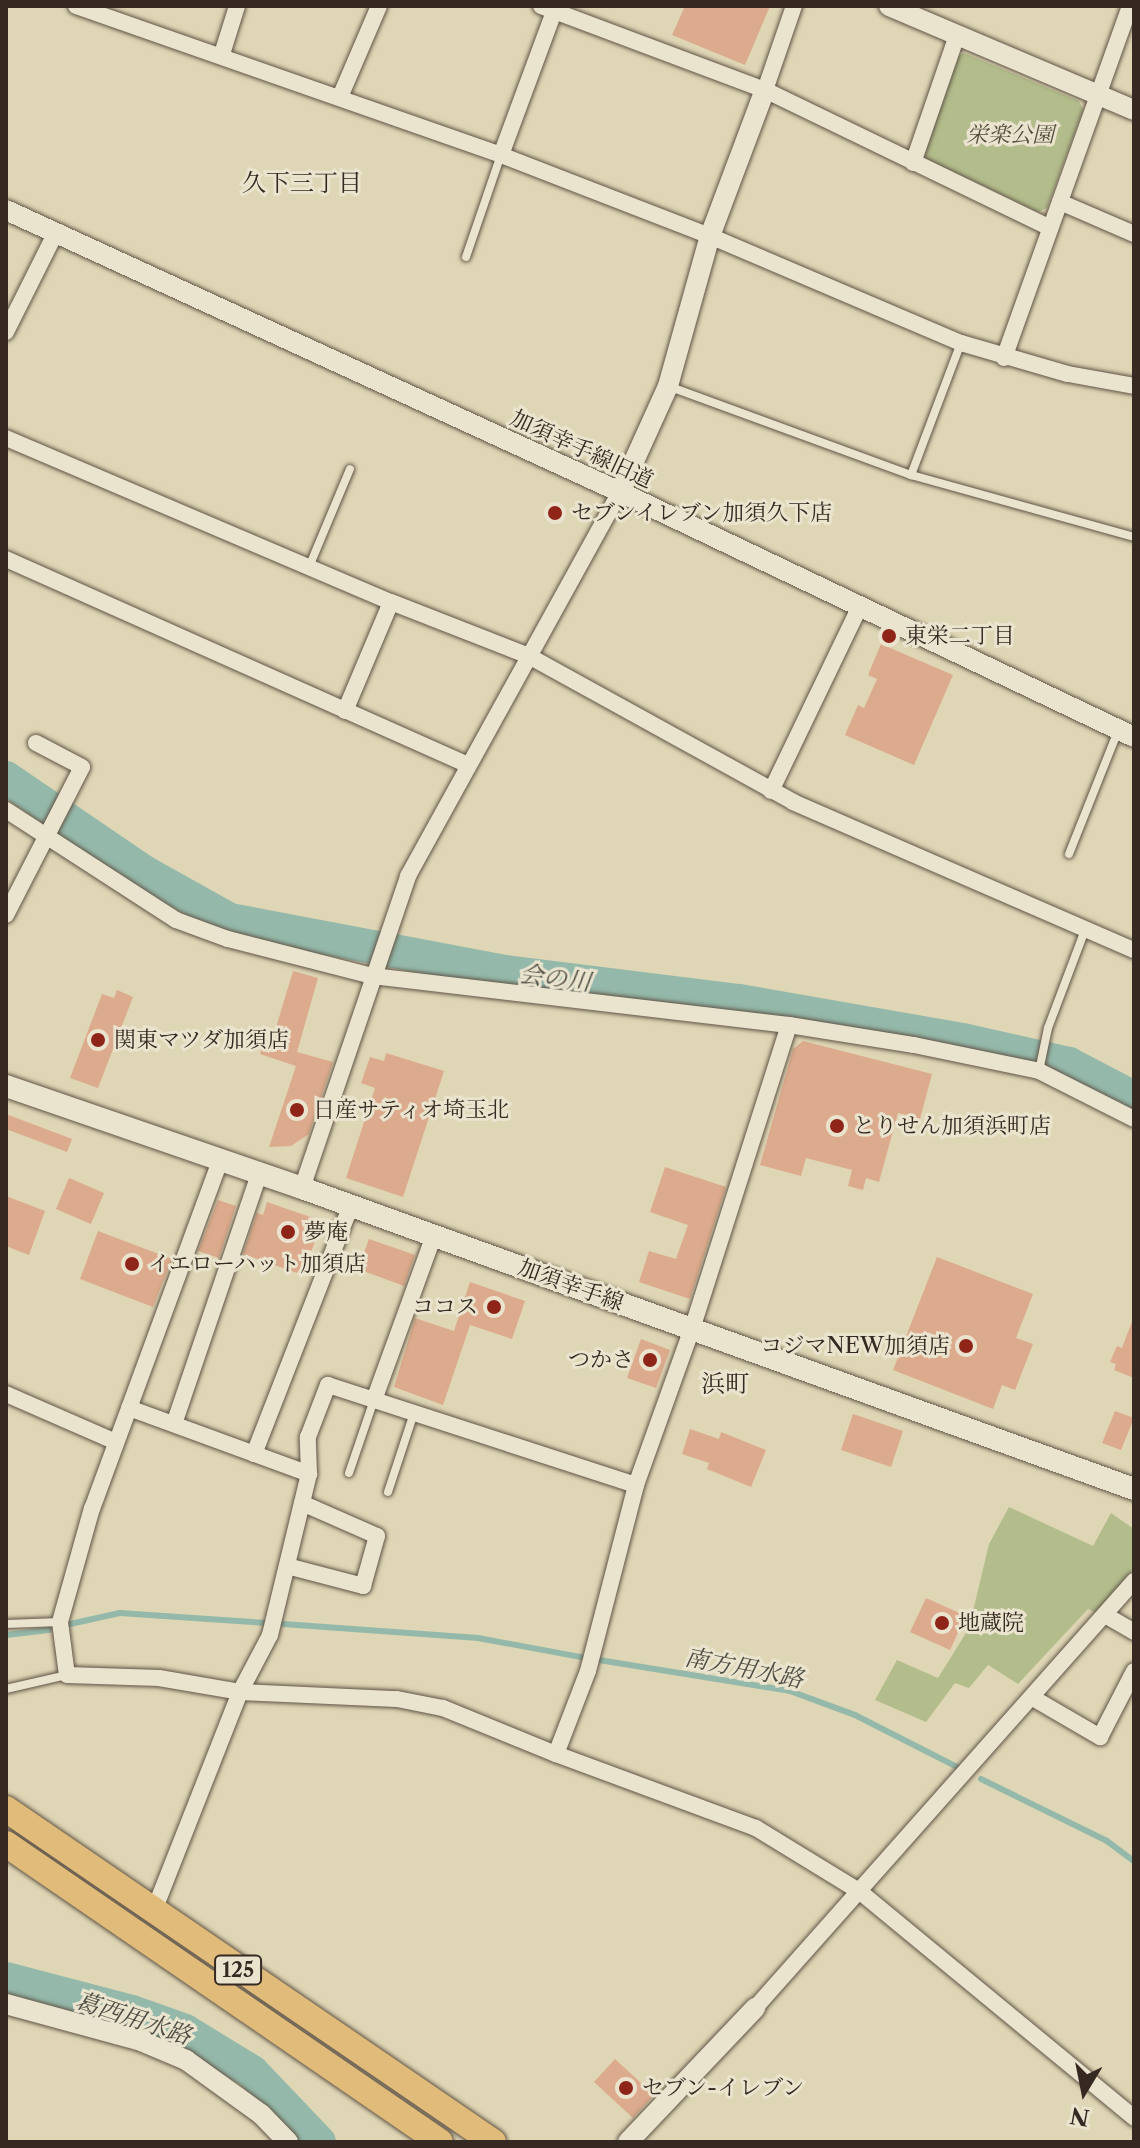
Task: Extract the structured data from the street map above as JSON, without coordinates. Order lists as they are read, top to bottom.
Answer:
{
  "streets": {
    "highway": ["125"],
    "main road": ["加須幸手線"],
    "street": ["加須幸手線旧道"]
  },
  "districts": ["久下三丁目", "浜町"],
  "water": ["会の川", "南方用水路", "葛西用水路"],
  "parks": ["栄楽公園"],
  "places": [
    "セブンイレブン加須久下店",
    "東栄二丁目",
    "関東マツダ加須店",
    "日産サティオ埼玉北",
    "とりせん加須浜町店",
    "夢庵",
    "イエローハット加須店",
    "ココス",
    "コジマNEW加須店",
    "つかさ",
    "地蔵院",
    "セブン-イレブン"
  ],
  "north": "bottom"
}
